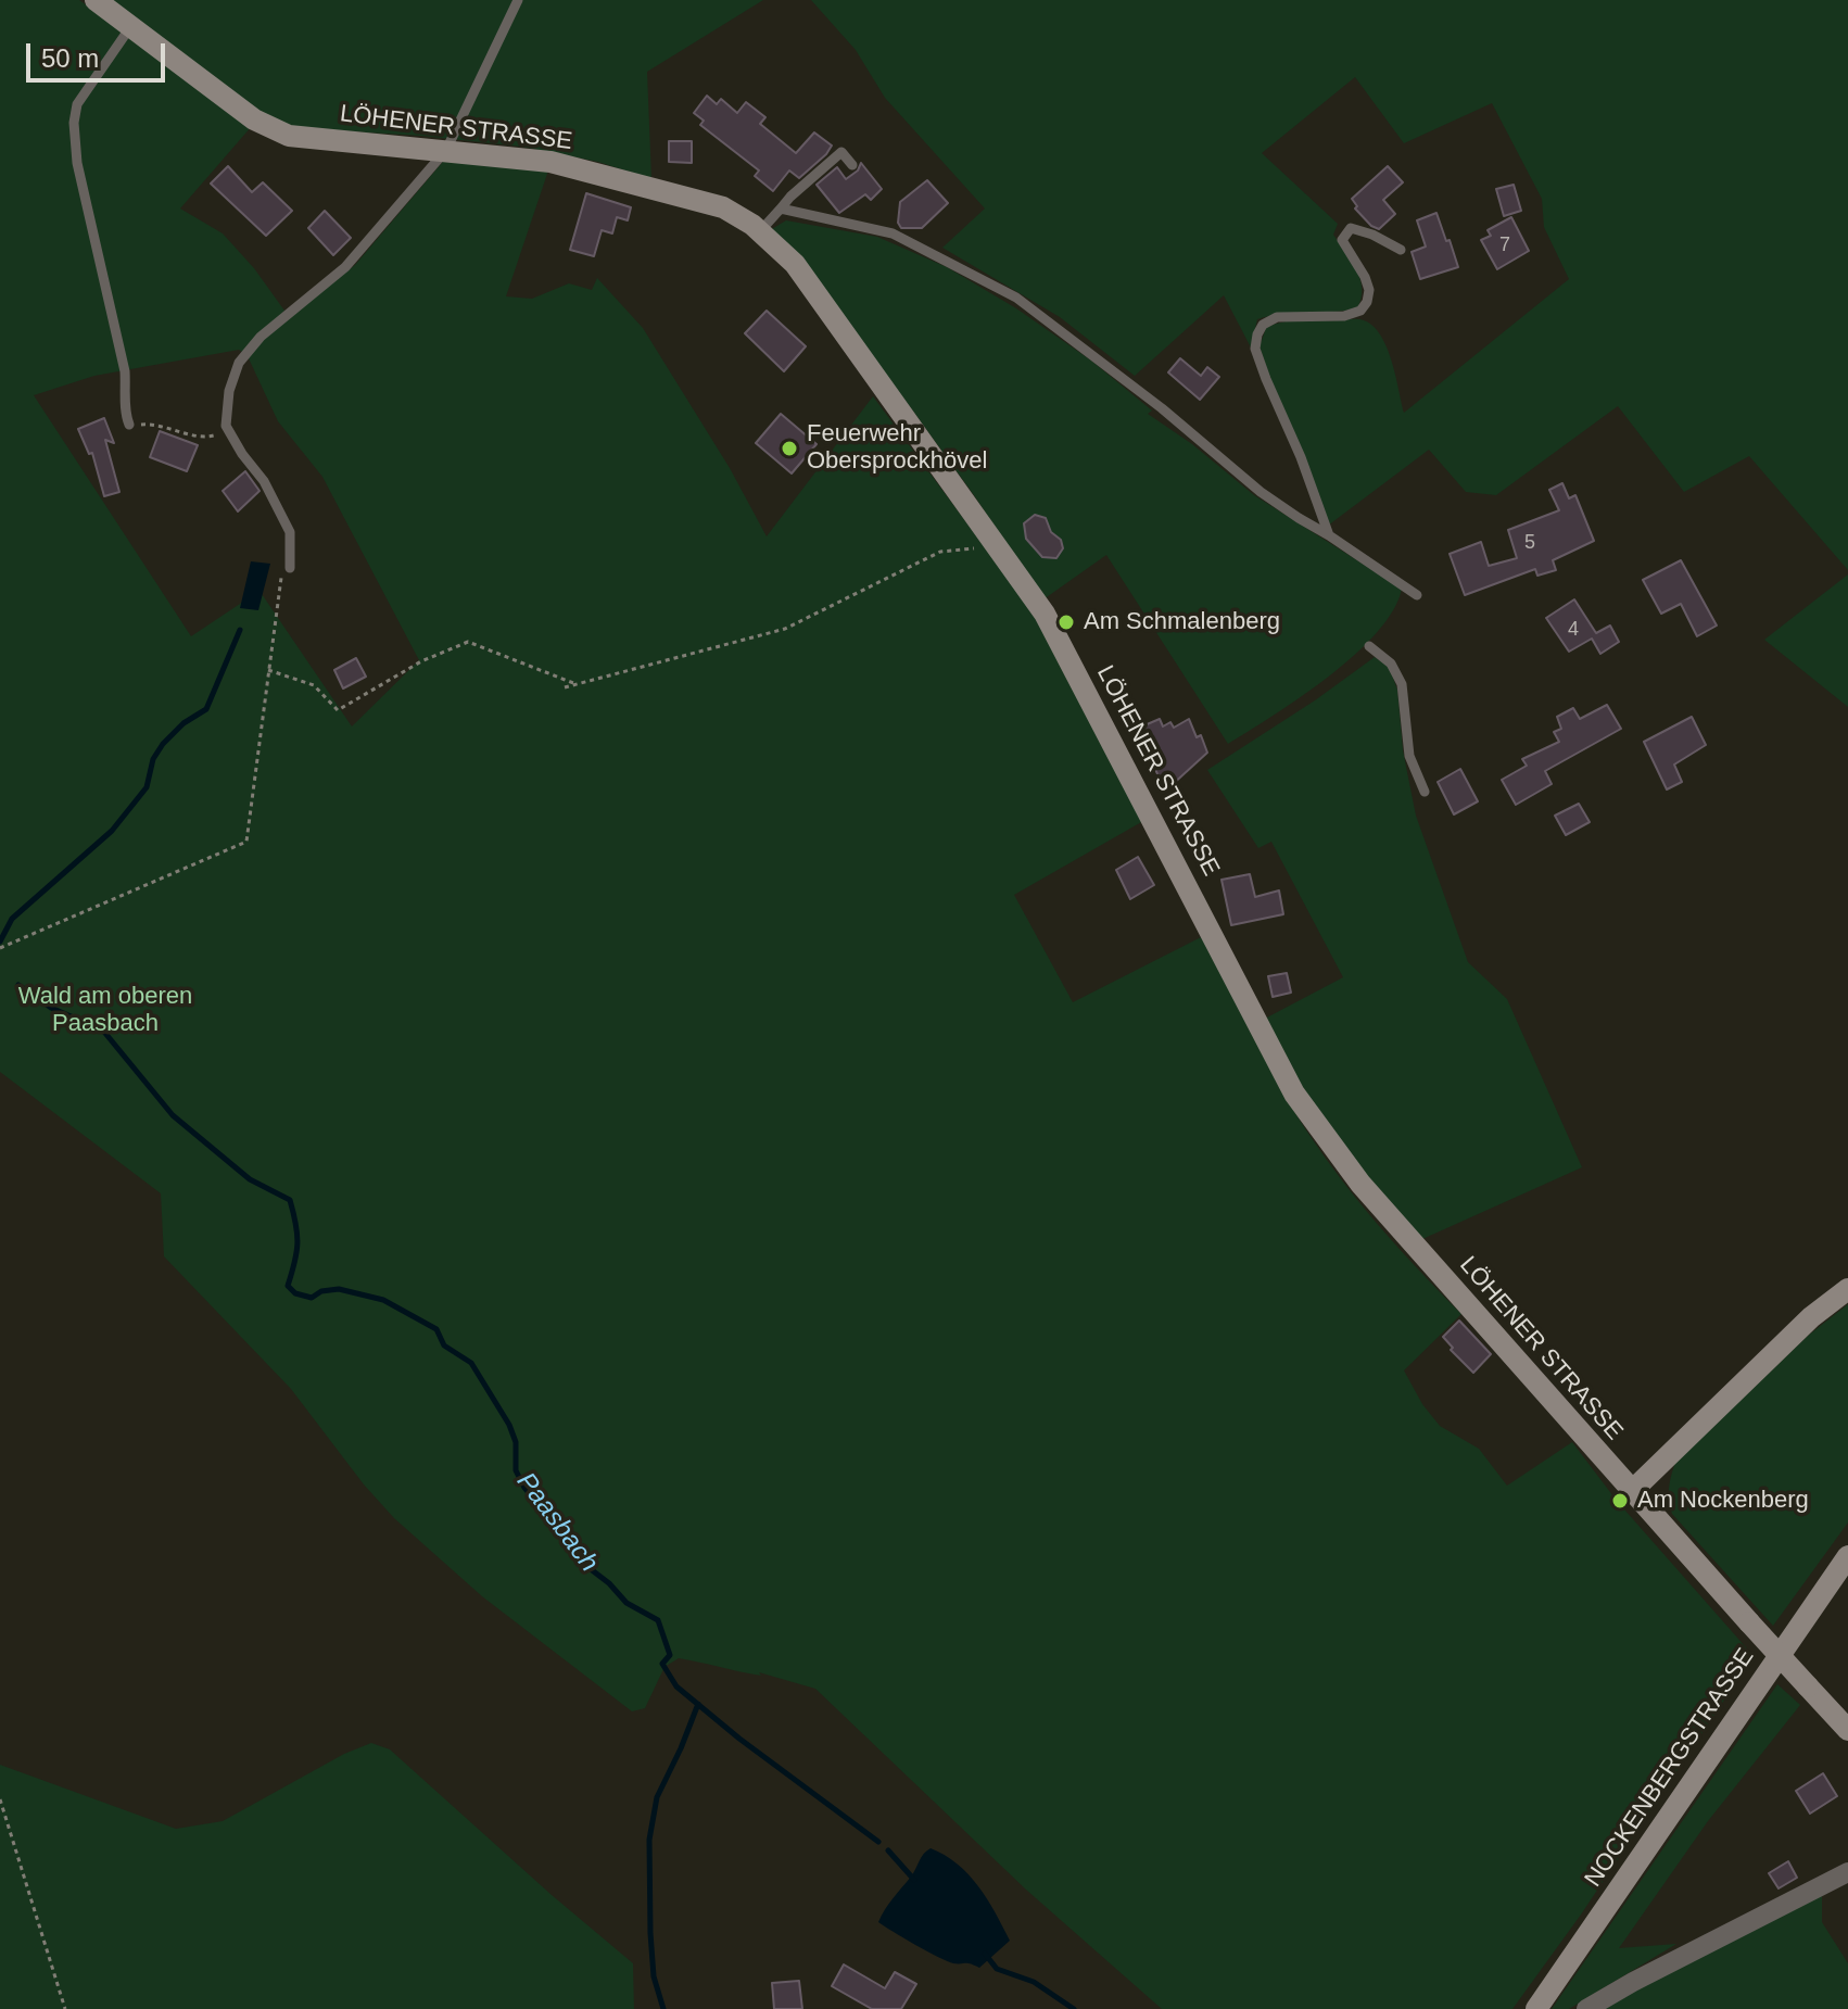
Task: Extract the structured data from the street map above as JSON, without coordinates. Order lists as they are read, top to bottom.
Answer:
{
  "streets": {
    "street": ["LÖHENER STRASSE", "NOCKENBERGSTRASSE"]
  },
  "water": ["Paasbach"],
  "parks": ["Wald am oberen Paasbach"],
  "places": ["Feuerwehr Obersprockhövel", "Am Schmalenberg", "Am Nockenberg"],
  "house_numbers": ["7", "5", "4"],
  "scale_bar": "50 m"
}
